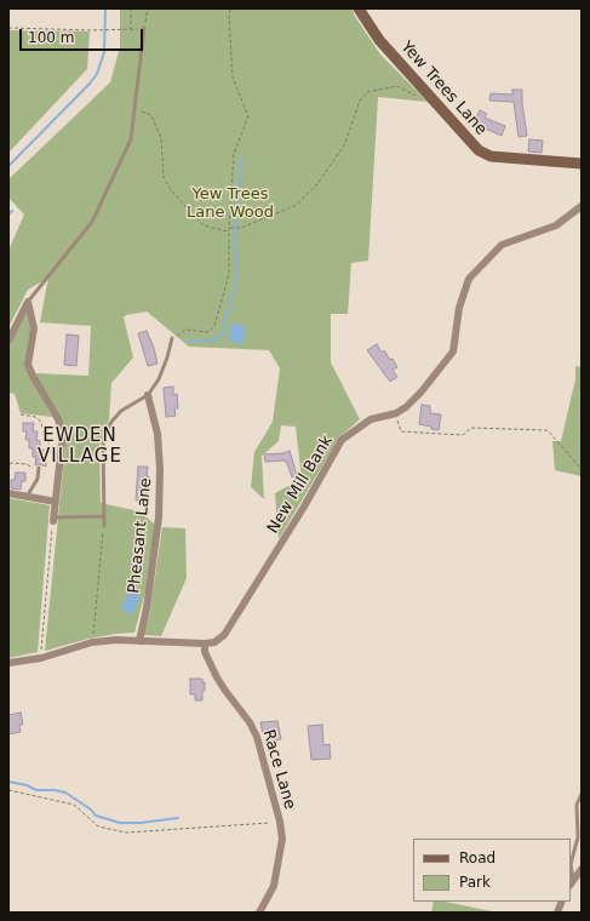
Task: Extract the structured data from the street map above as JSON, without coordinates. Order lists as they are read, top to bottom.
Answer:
{
  "streets": {
    "street": [
      "Yew Trees Lane",
      "New Mill Bank",
      "Pheasant Lane",
      "Race Lane"
    ]
  },
  "crossings": [
    ["New Mill Bank", "Pheasant Lane"],
    ["New Mill Bank", "Race Lane"]
  ],
  "districts": ["EWDEN VILLAGE"],
  "parks": ["Yew Trees Lane Wood"],
  "legend": ["Road", "Park"],
  "scale_bar": "100 m"
}
